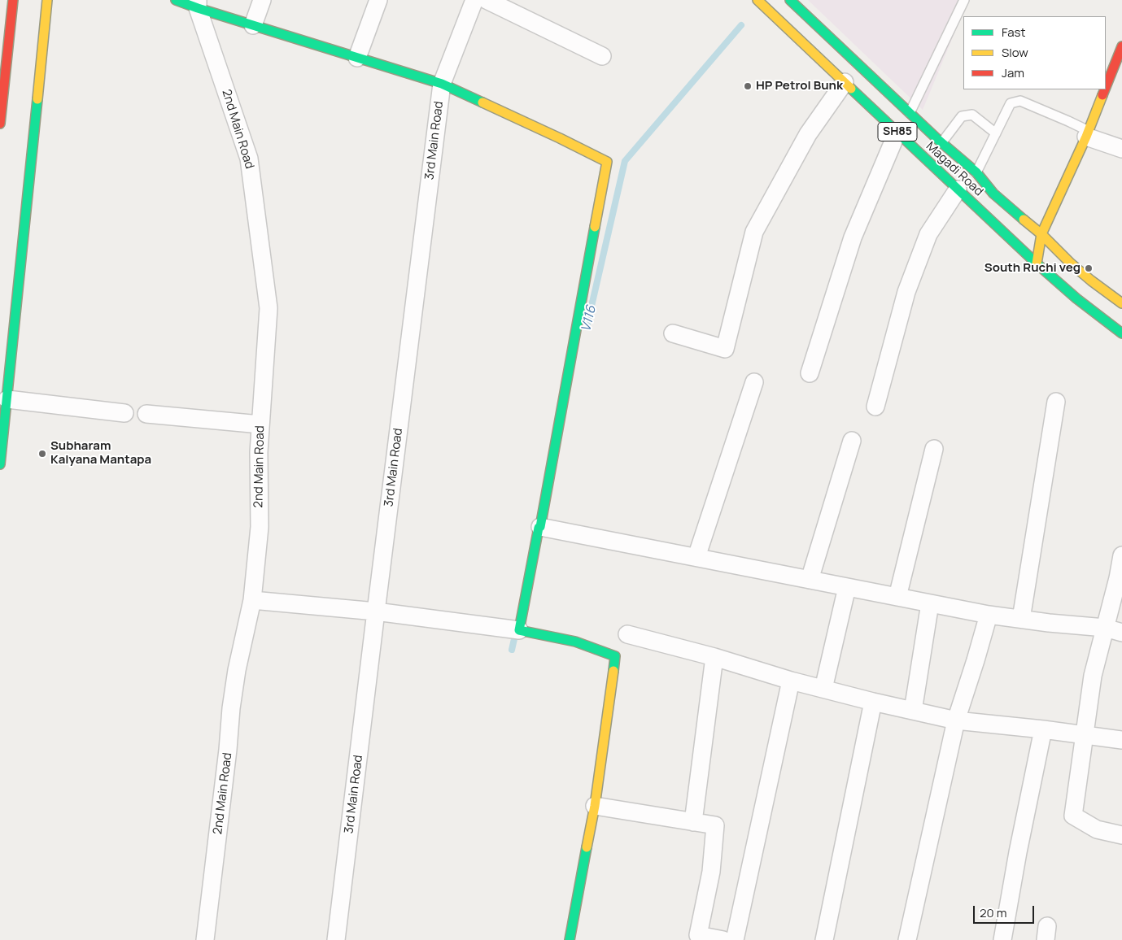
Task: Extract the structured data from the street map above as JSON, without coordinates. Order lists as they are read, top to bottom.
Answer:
{
  "streets": {
    "street": [
      "2nd Main Road",
      "SH85",
      "3rd Main Road",
      "Magadi Road"
    ]
  },
  "water": ["V116"],
  "places": ["HP Petrol Bunk", "South Ruchi veg", "Subharam Kalyana Mantapa"],
  "legend": ["Fast", "Slow", "Jam"],
  "scale_bar": "20 m"
}
